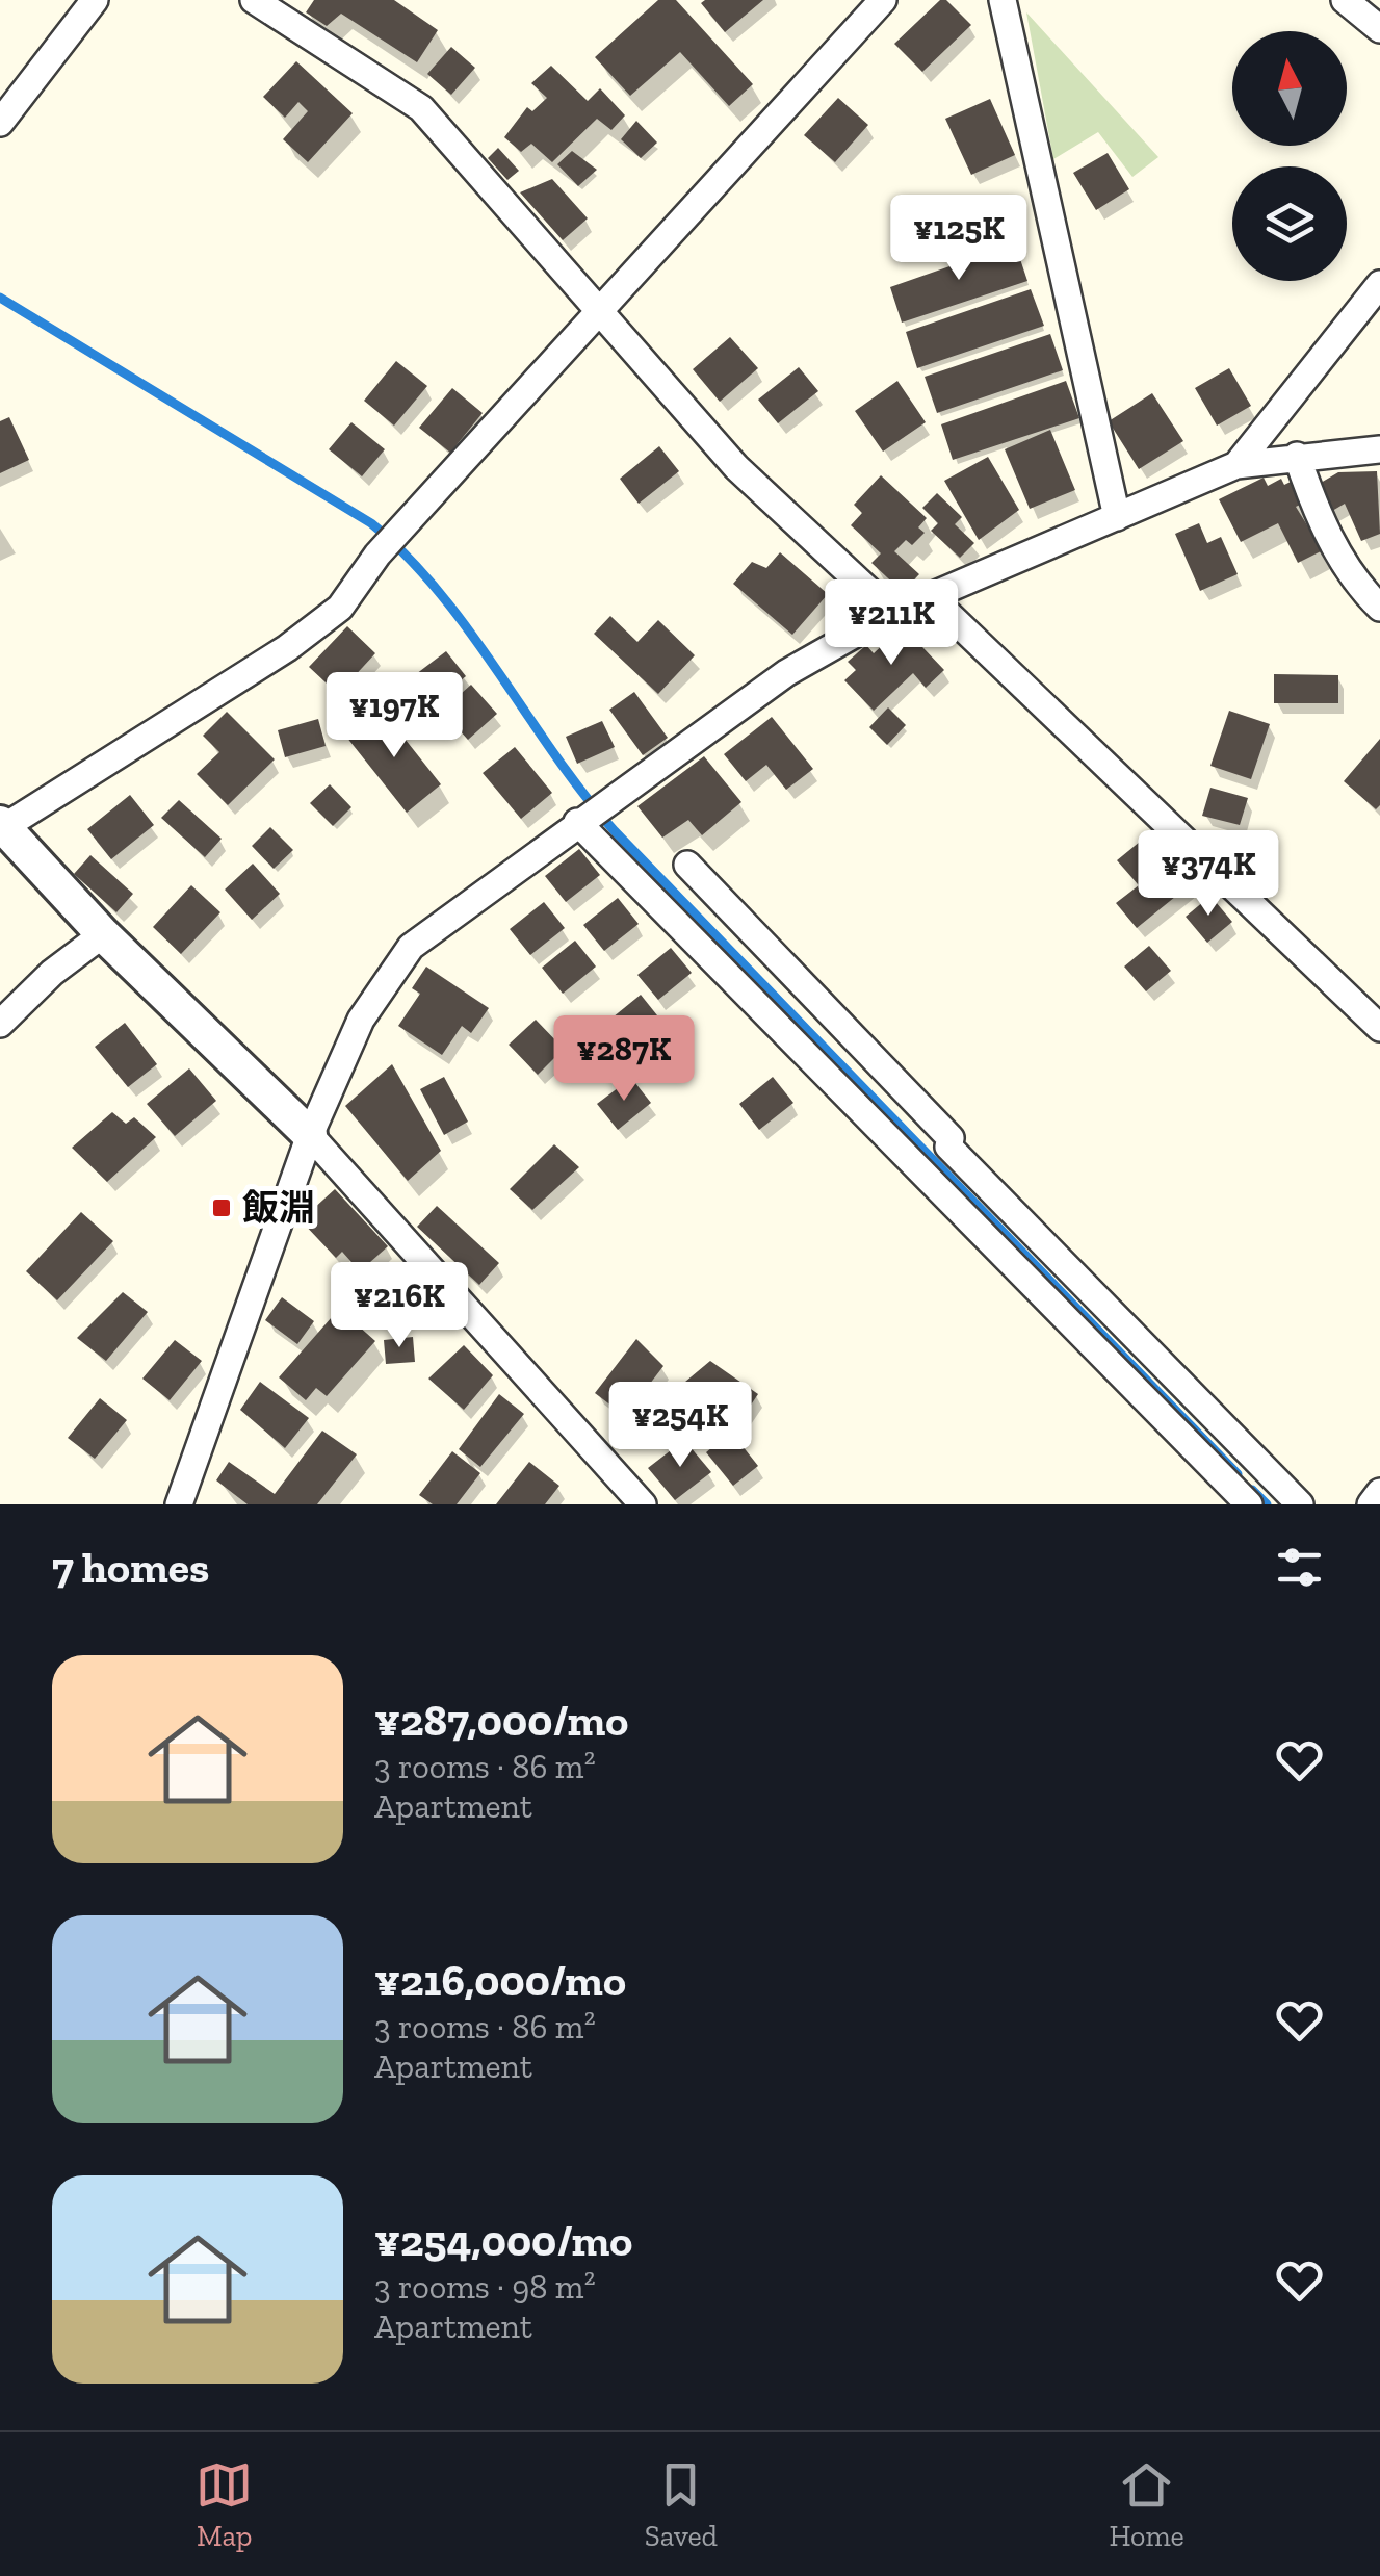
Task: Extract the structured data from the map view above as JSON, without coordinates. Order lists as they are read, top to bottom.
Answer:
{
  "places": {
    "transit": ["飯淵"]
  },
  "north": "top",
  "page": {
    "price": [
      "¥125K",
      "¥211K",
      "¥197K",
      "¥374K",
      "¥287K",
      "¥216K",
      "¥254K"
    ],
    "heading": "7 homes",
    "list": [
      {
        "name": "¥287,000/mo",
        "note": "3 rooms · 86 m² · Apartment"
      },
      {
        "name": "¥216,000/mo",
        "note": "3 rooms · 86 m² · Apartment"
      },
      {
        "name": "¥254,000/mo",
        "note": "3 rooms · 98 m² · Apartment"
      }
    ],
    "tabs": ["Map", "Saved", "Home"]
  }
}
